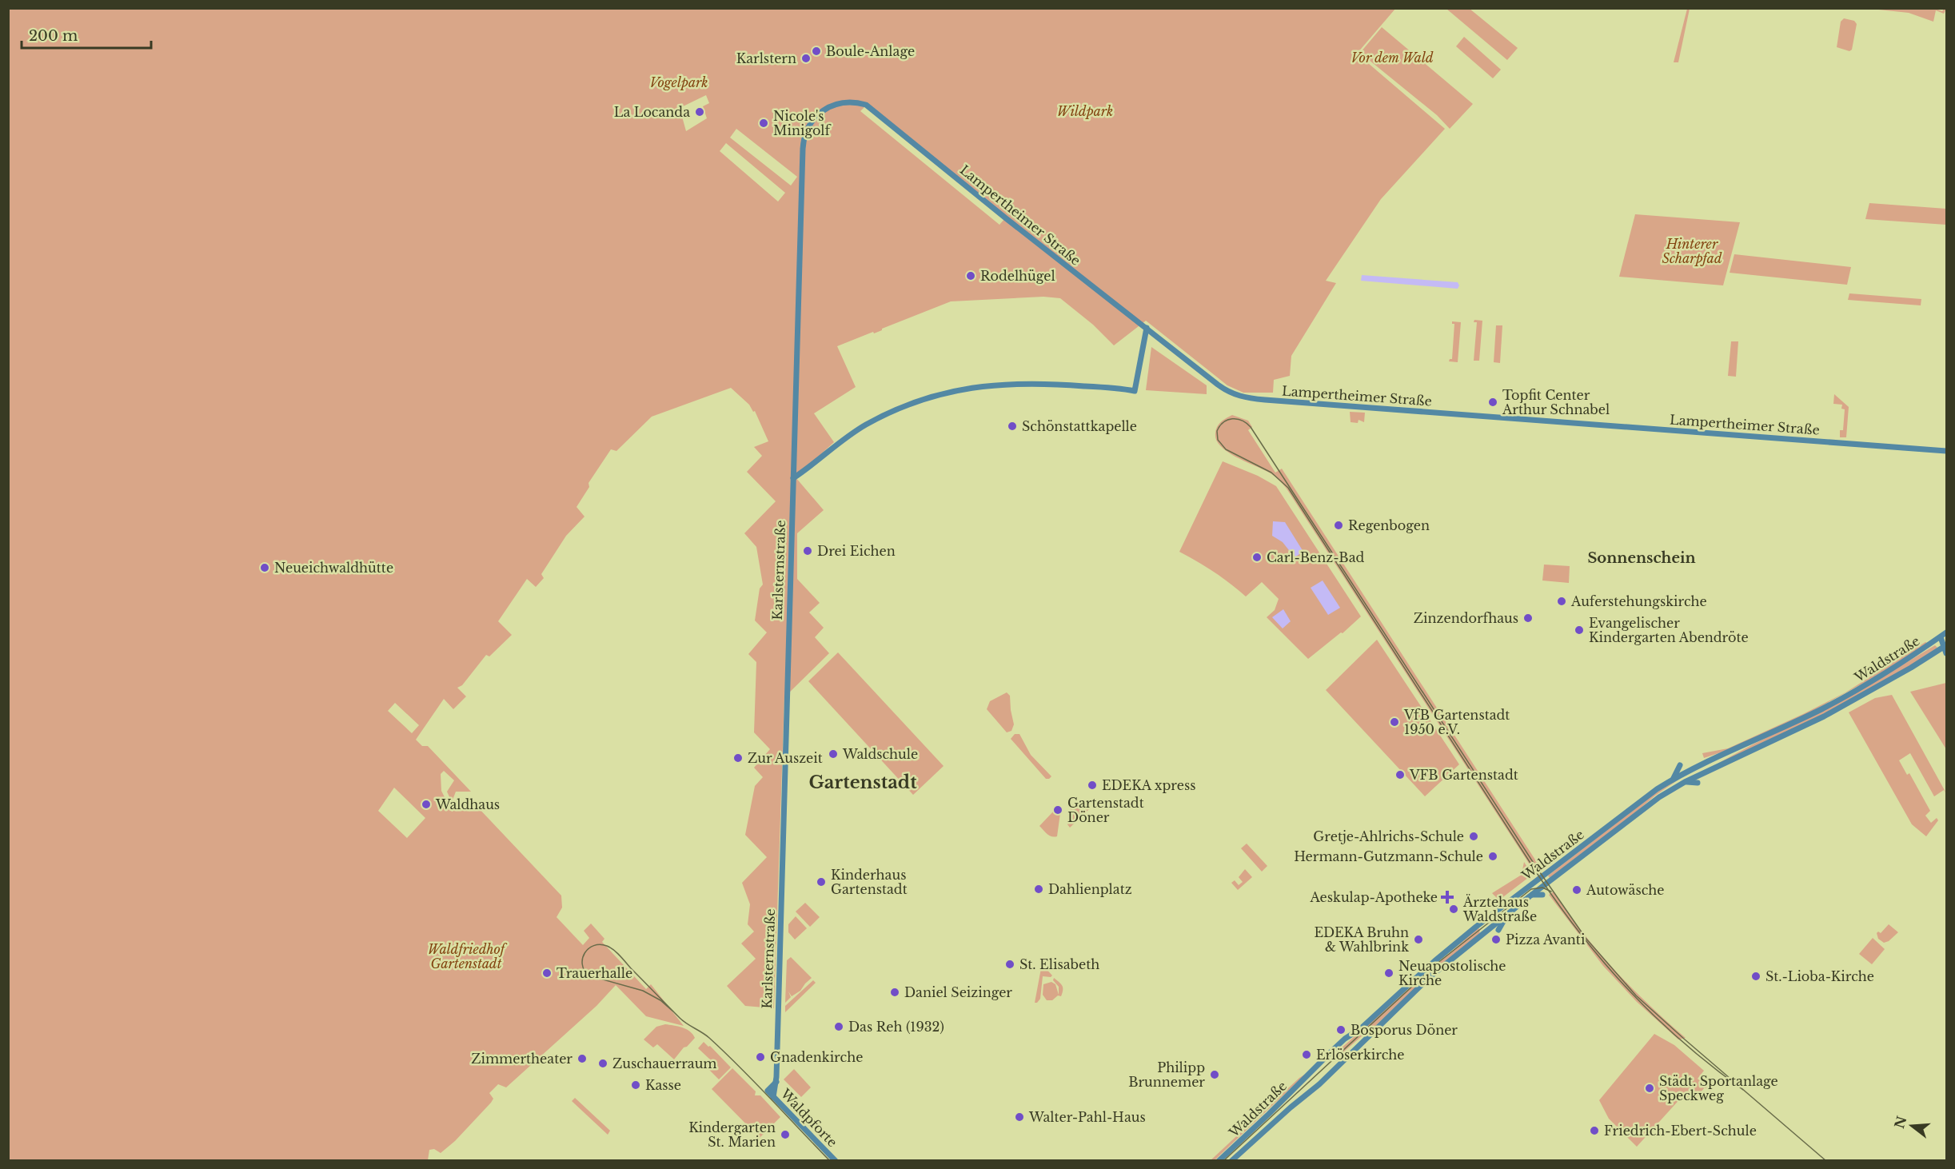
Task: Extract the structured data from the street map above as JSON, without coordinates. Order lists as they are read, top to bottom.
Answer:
{
  "streets": {
    "street": [
      "Lampertheimer Straße",
      "Karlsternstraße",
      "Waldstraße",
      "Waldpforte"
    ]
  },
  "crossings": [
    ["Lampertheimer Straße", "Karlsternstraße"],
    ["Karlsternstraße", "Waldpforte"]
  ],
  "districts": ["Sonnenschein", "Gartenstadt"],
  "parks": [
    "Vor dem Wald",
    "Vogelpark",
    "Wildpark",
    "Hinterer Scharpfad",
    "Waldfriedhof Gartenstadt"
  ],
  "places": {
    "other": [
      "Boule-Anlage",
      "Karlstern",
      "La Locanda",
      "Nicole's Minigolf",
      "Rodelhügel",
      "Topfit Center Arthur Schnabel",
      "Schönstattkapelle",
      "Regenbogen",
      "Drei Eichen",
      "Carl-Benz-Bad",
      "Neueichwaldhütte",
      "Auferstehungskirche",
      "Zinzendorfhaus",
      "Evangelischer Kindergarten Abendröte",
      "VfB Gartenstadt 1950 e.V.",
      "Waldschule",
      "Zur Auszeit",
      "VFB Gartenstadt",
      "EDEKA xpress",
      "Waldhaus",
      "Gartenstadt Döner",
      "Gretje-Ahlrichs-Schule",
      "Hermann-Gutzmann-Schule",
      "Kinderhaus Gartenstadt",
      "Dahlienplatz",
      "Autowäsche",
      "Ärztehaus Waldstraße",
      "EDEKA Bruhn & Wahlbrink",
      "Pizza Avanti",
      "St. Elisabeth",
      "Trauerhalle",
      "Neuapostolische Kirche",
      "St.-Lioba-Kirche",
      "Daniel Seizinger",
      "Das Reh (1932)",
      "Bosporus Döner",
      "Erlöserkirche",
      "Gnadenkirche",
      "Zimmertheater",
      "Zuschauerraum",
      "Philipp Brunnemer",
      "Kasse",
      "Städt. Sportanlage Speckweg",
      "Walter-Pahl-Haus",
      "Friedrich-Ebert-Schule",
      "Kindergarten St. Marien"
    ],
    "health": ["Aeskulap-Apotheke"]
  },
  "scale_bar": "200 m",
  "north": "left"
}
